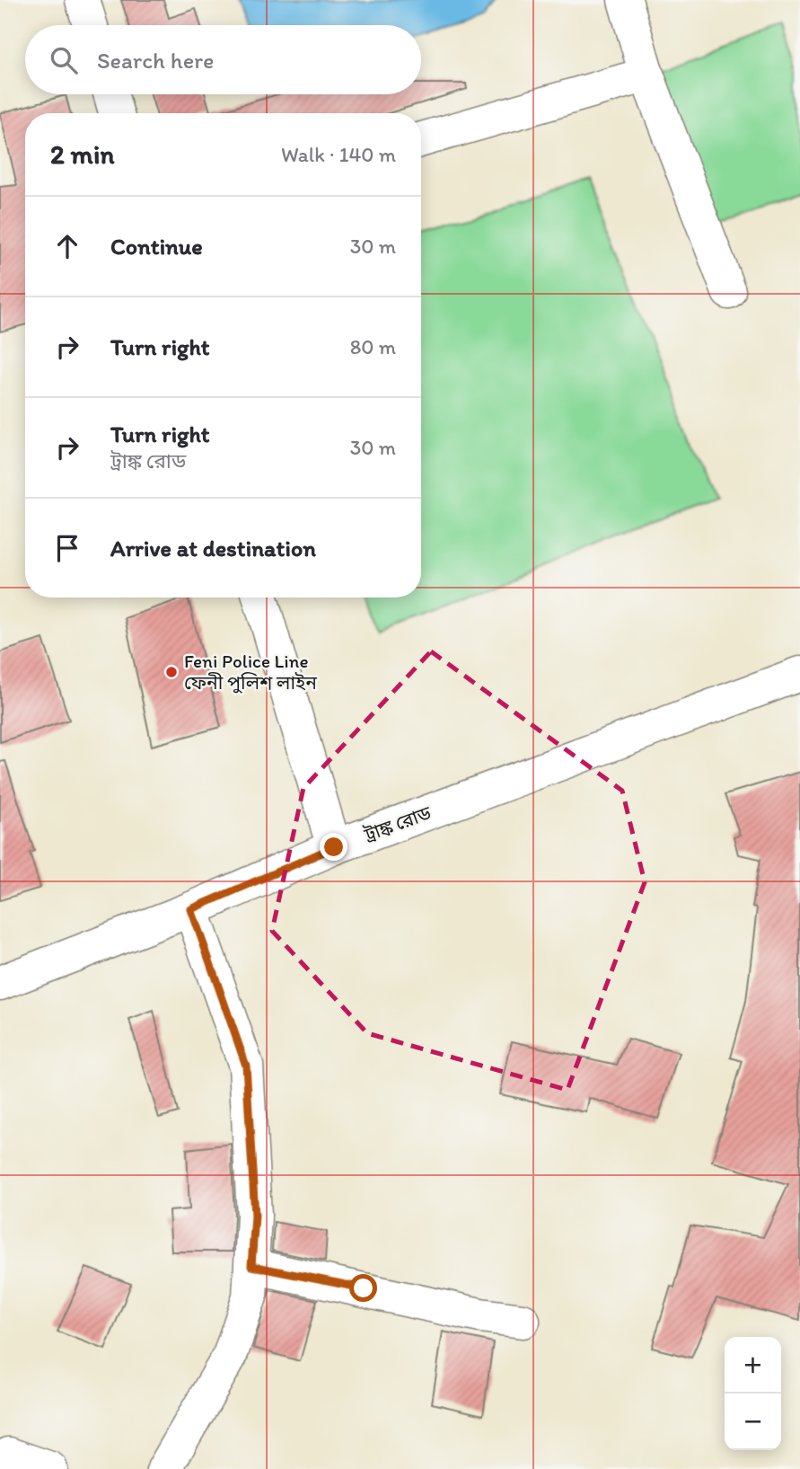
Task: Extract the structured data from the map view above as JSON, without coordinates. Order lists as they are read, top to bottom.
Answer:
{
  "streets": {
    "street": ["ট্রাঙ্ক রোড"]
  },
  "places": ["Feni Police Line ফেনী পুলিশ লাইন"],
  "page": {
    "search": "Search here",
    "heading": ["2 min", "Walk · 140 m"],
    "list": [
      ["Continue", "30 m"],
      ["Turn right", "80 m"],
      ["Turn right", "ট্রাঙ্ক রোড", "30 m"],
      "Arrive at destination"
    ],
    "map_buttons": ["+", "−"]
  }
}
